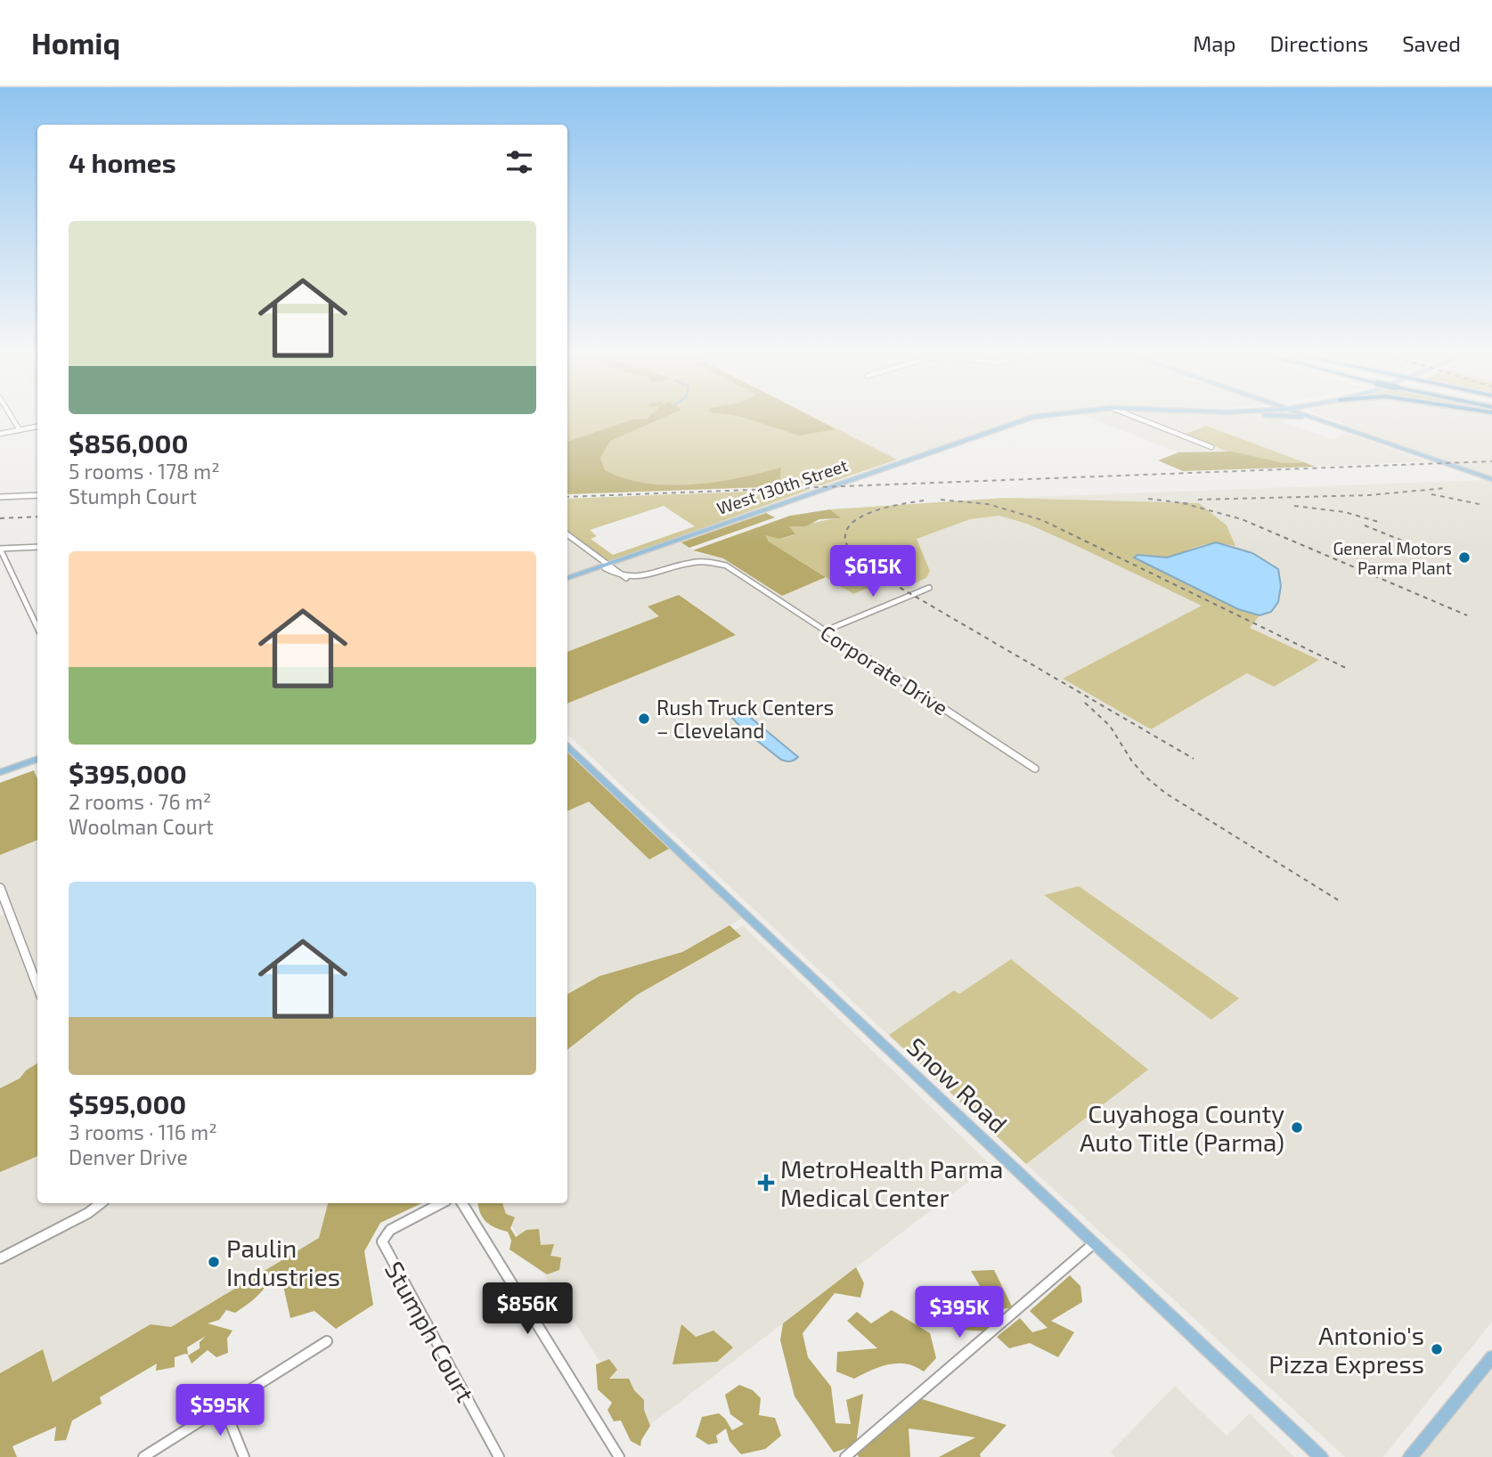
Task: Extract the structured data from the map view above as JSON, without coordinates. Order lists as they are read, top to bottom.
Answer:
{
  "streets": {
    "main road": ["West 130th Street", "Snow Road"],
    "street": ["Corporate Drive", "Stumph Court"]
  },
  "crossings": [
    ["West 130th Street", "Corporate Drive"]
  ],
  "places": {
    "other": [
      "General Motors Parma Plant",
      "Rush Truck Centers – Cleveland",
      "Cuyahoga County Auto Title (Parma)",
      "Paulin Industries",
      "Antonio's Pizza Express"
    ],
    "health": ["MetroHealth Parma Medical Center"]
  },
  "page": {
    "header": "Homiq",
    "nav": ["Map", "Directions", "Saved"],
    "heading": "4 homes",
    "list": [
      {
        "name": "$856,000",
        "note": "5 rooms · 178 m² · Stumph Court"
      },
      {
        "name": "$395,000",
        "note": "2 rooms · 76 m² · Woolman Court"
      },
      {
        "name": "$595,000",
        "note": "3 rooms · 116 m² · Denver Drive"
      }
    ],
    "price": [
      "$615K",
      "$856K",
      "$395K",
      "$595K"
    ]
  }
}
